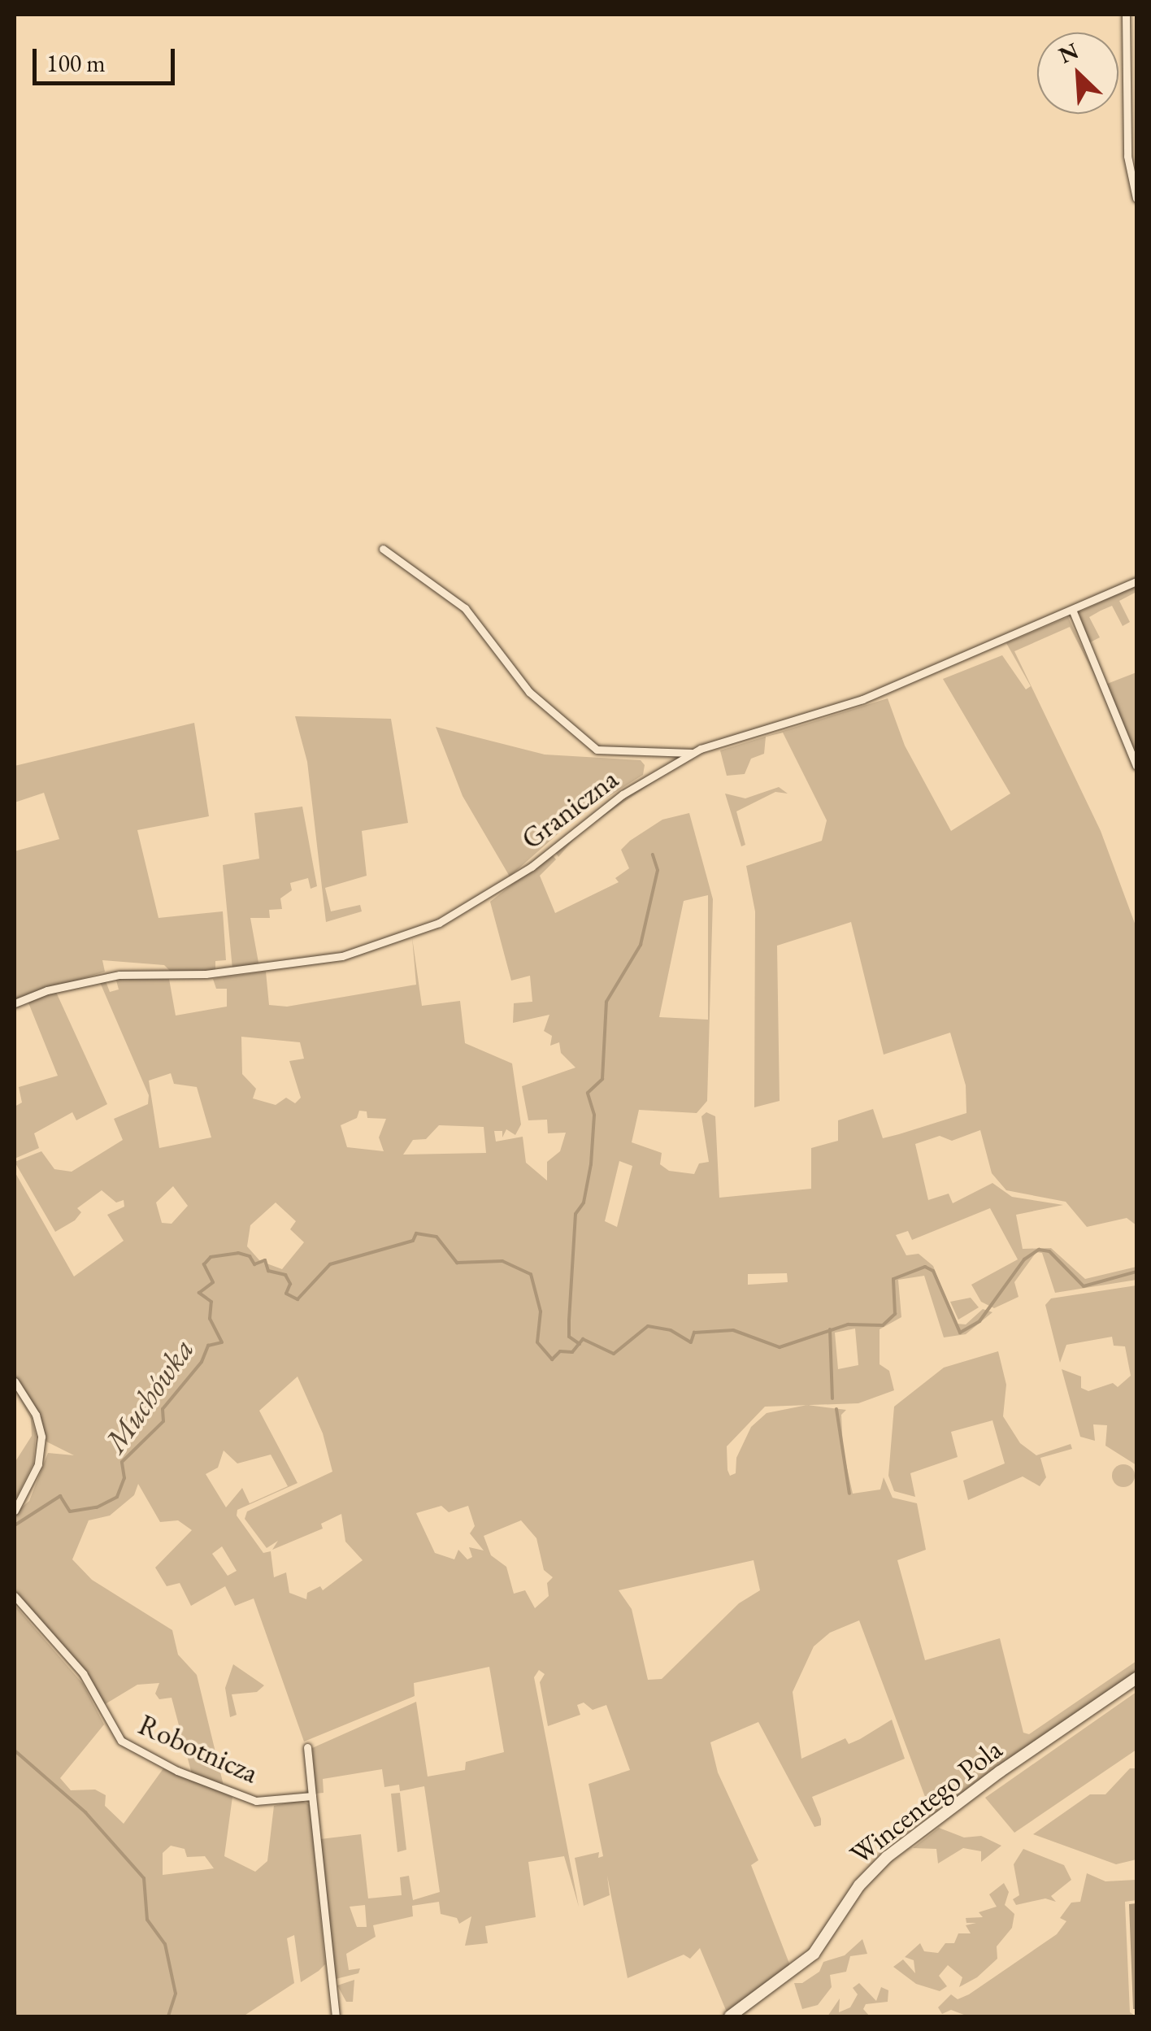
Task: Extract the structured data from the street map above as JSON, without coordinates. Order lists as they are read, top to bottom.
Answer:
{
  "streets": {
    "street": ["Graniczna", "Robotnicza", "Wincentego Pola"]
  },
  "water": ["Muchówka"],
  "scale_bar": "100 m",
  "north": "top left"
}
